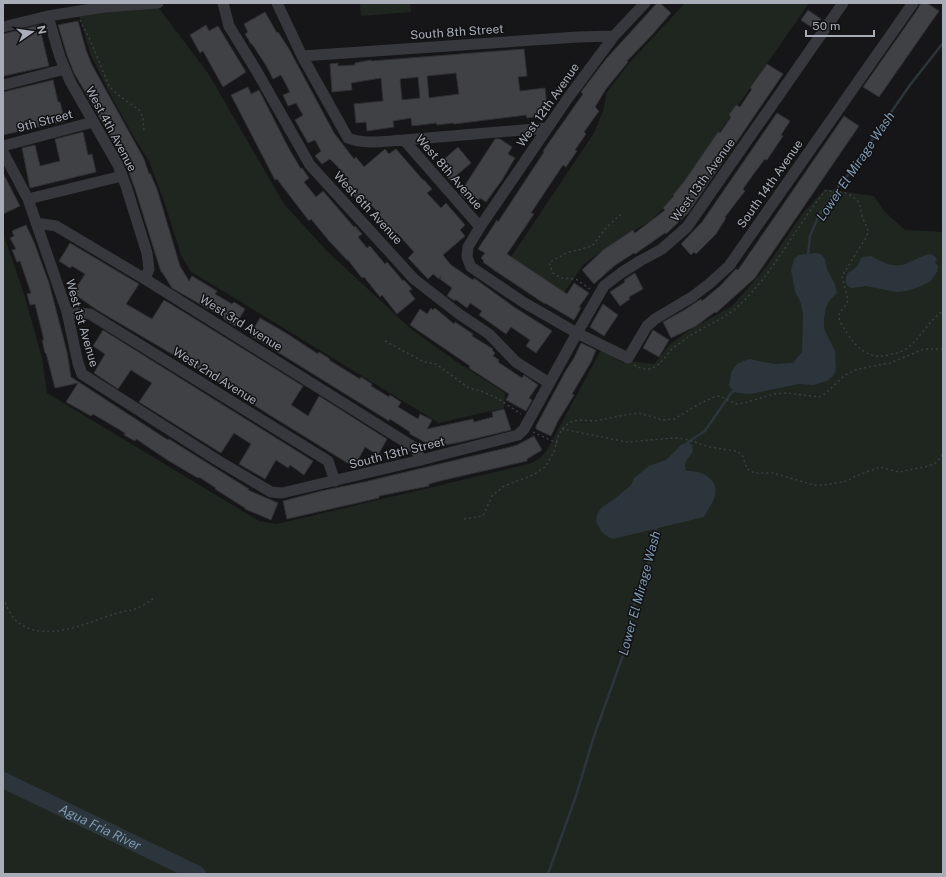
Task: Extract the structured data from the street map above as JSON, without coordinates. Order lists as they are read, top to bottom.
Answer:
{
  "streets": {
    "street": [
      "South 8th Street",
      "West 12th Avenue",
      "9th Street",
      "West 4th Avenue",
      "West 8th Avenue",
      "West 13th Avenue",
      "South 14th Avenue",
      "West 6th Avenue",
      "West 1st Avenue",
      "West 3rd Avenue",
      "West 2nd Avenue",
      "South 13th Street"
    ]
  },
  "crossings": [
    ["South 8th Street", "West 12th Avenue"],
    ["South 8th Street", "West 8th Avenue"],
    ["West 12th Avenue", "West 8th Avenue"],
    ["9th Street", "West 4th Avenue"],
    ["West 4th Avenue", "West 3rd Avenue"],
    ["West 8th Avenue", "West 13th Avenue"],
    ["West 8th Avenue", "South 14th Avenue"],
    ["West 13th Avenue", "West 6th Avenue"],
    ["West 13th Avenue", "South 13th Street"],
    ["West 1st Avenue", "West 3rd Avenue"],
    ["West 1st Avenue", "West 2nd Avenue"],
    ["West 1st Avenue", "South 13th Street"],
    ["West 3rd Avenue", "South 13th Street"],
    ["West 2nd Avenue", "South 13th Street"]
  ],
  "water": ["Lower El Mirage Wash", "Agua Fria River"],
  "scale_bar": "50 m",
  "north": "right"
}
